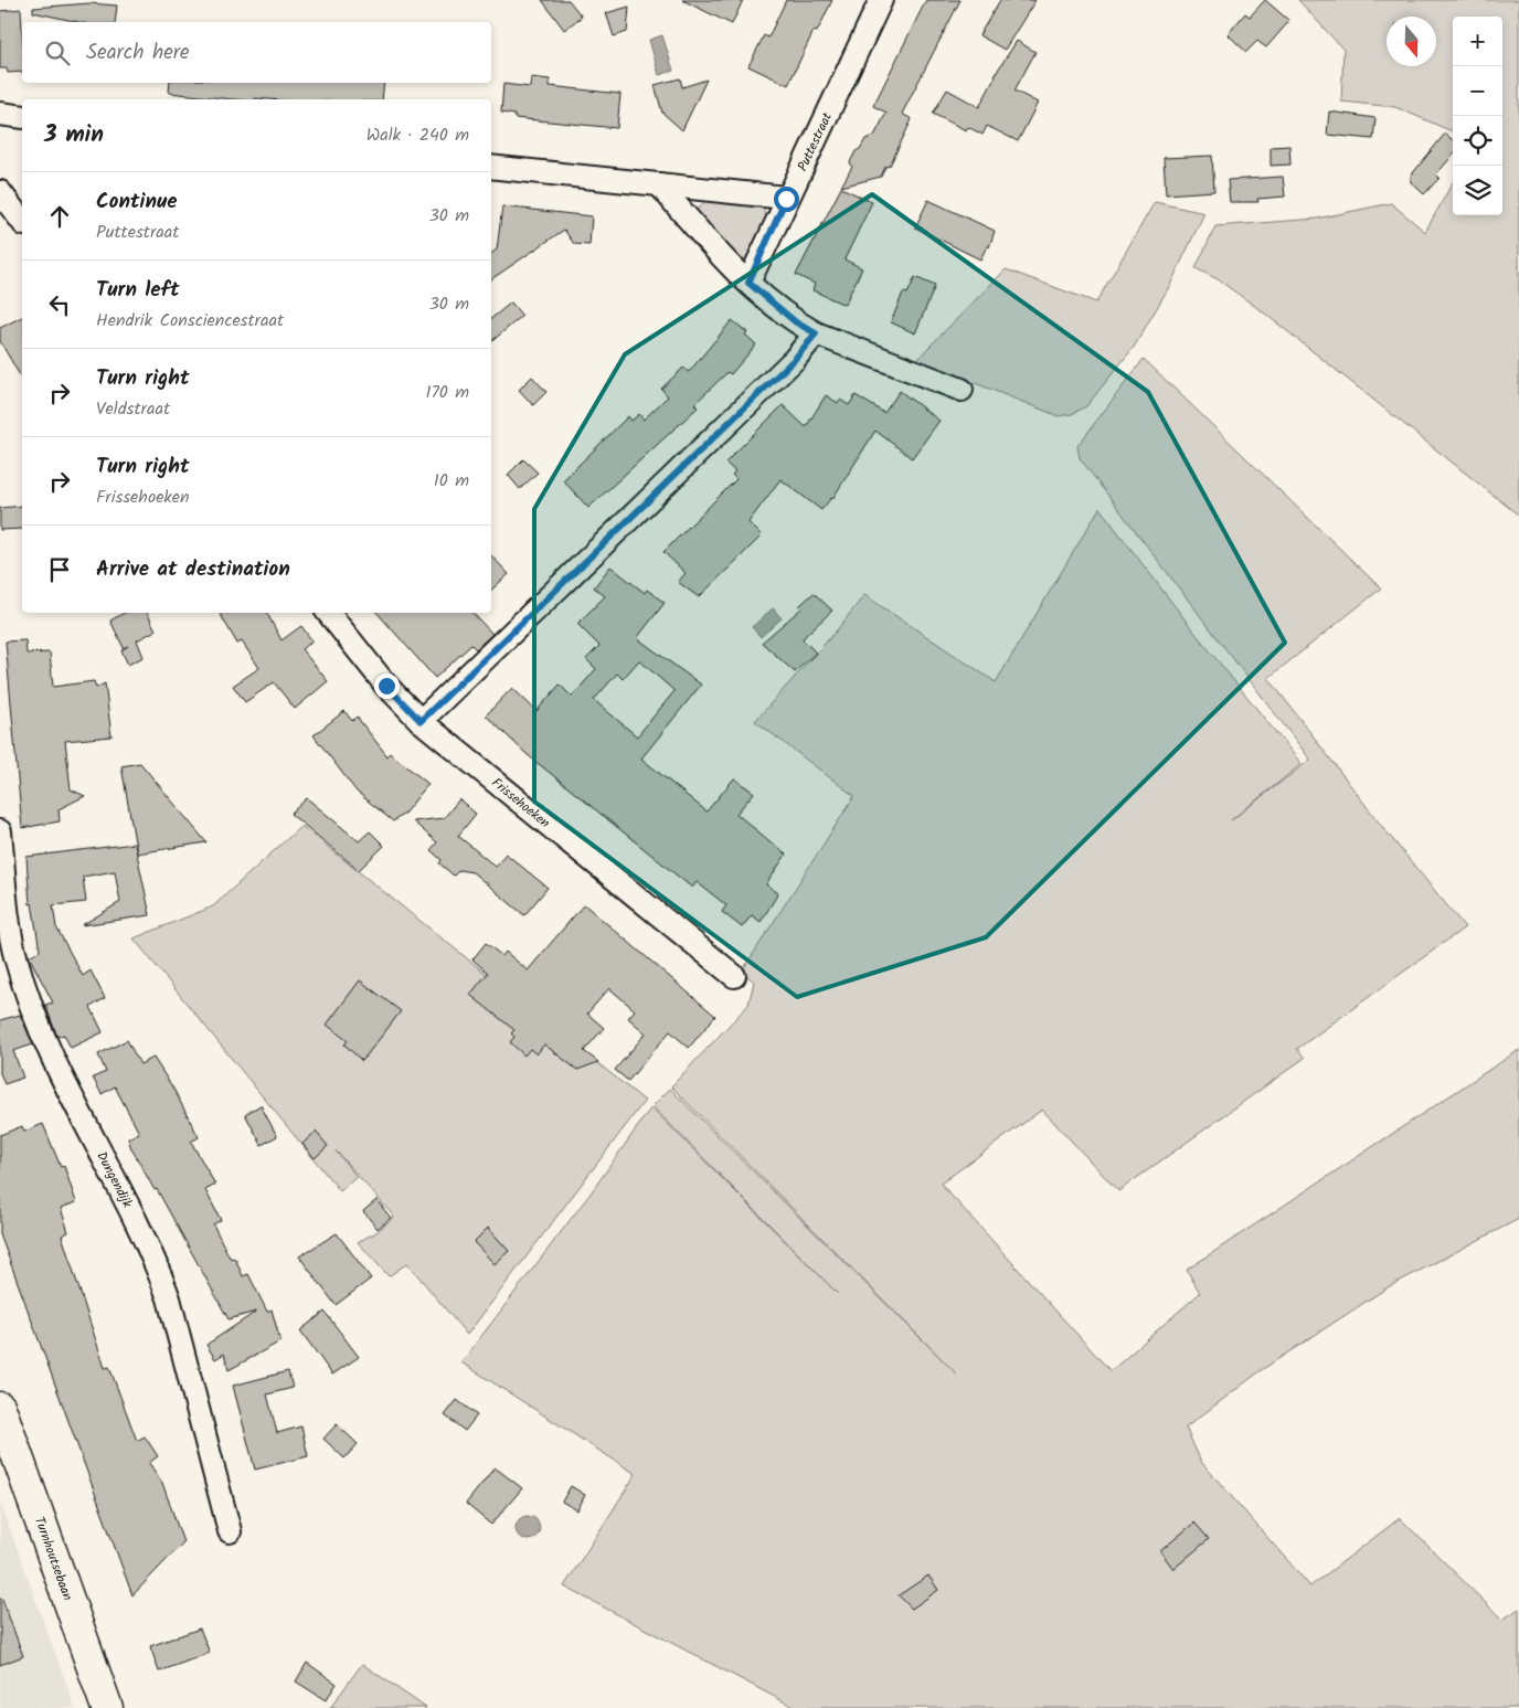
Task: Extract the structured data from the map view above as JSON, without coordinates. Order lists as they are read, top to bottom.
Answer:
{
  "streets": {
    "main road": ["Turnhoutsebaan"],
    "street": ["Puttestraat", "Frissehoeken", "Dungendijk"]
  },
  "north": "bottom",
  "page": {
    "map_buttons": ["+", "−"],
    "search": "Search here",
    "heading": ["3 min", "Walk · 240 m"],
    "list": [
      ["Continue", "Puttestraat", "30 m"],
      ["Turn left", "Hendrik Consciencestraat", "30 m"],
      ["Turn right", "Veldstraat", "170 m"],
      ["Turn right", "Frissehoeken", "10 m"],
      "Arrive at destination"
    ]
  }
}
